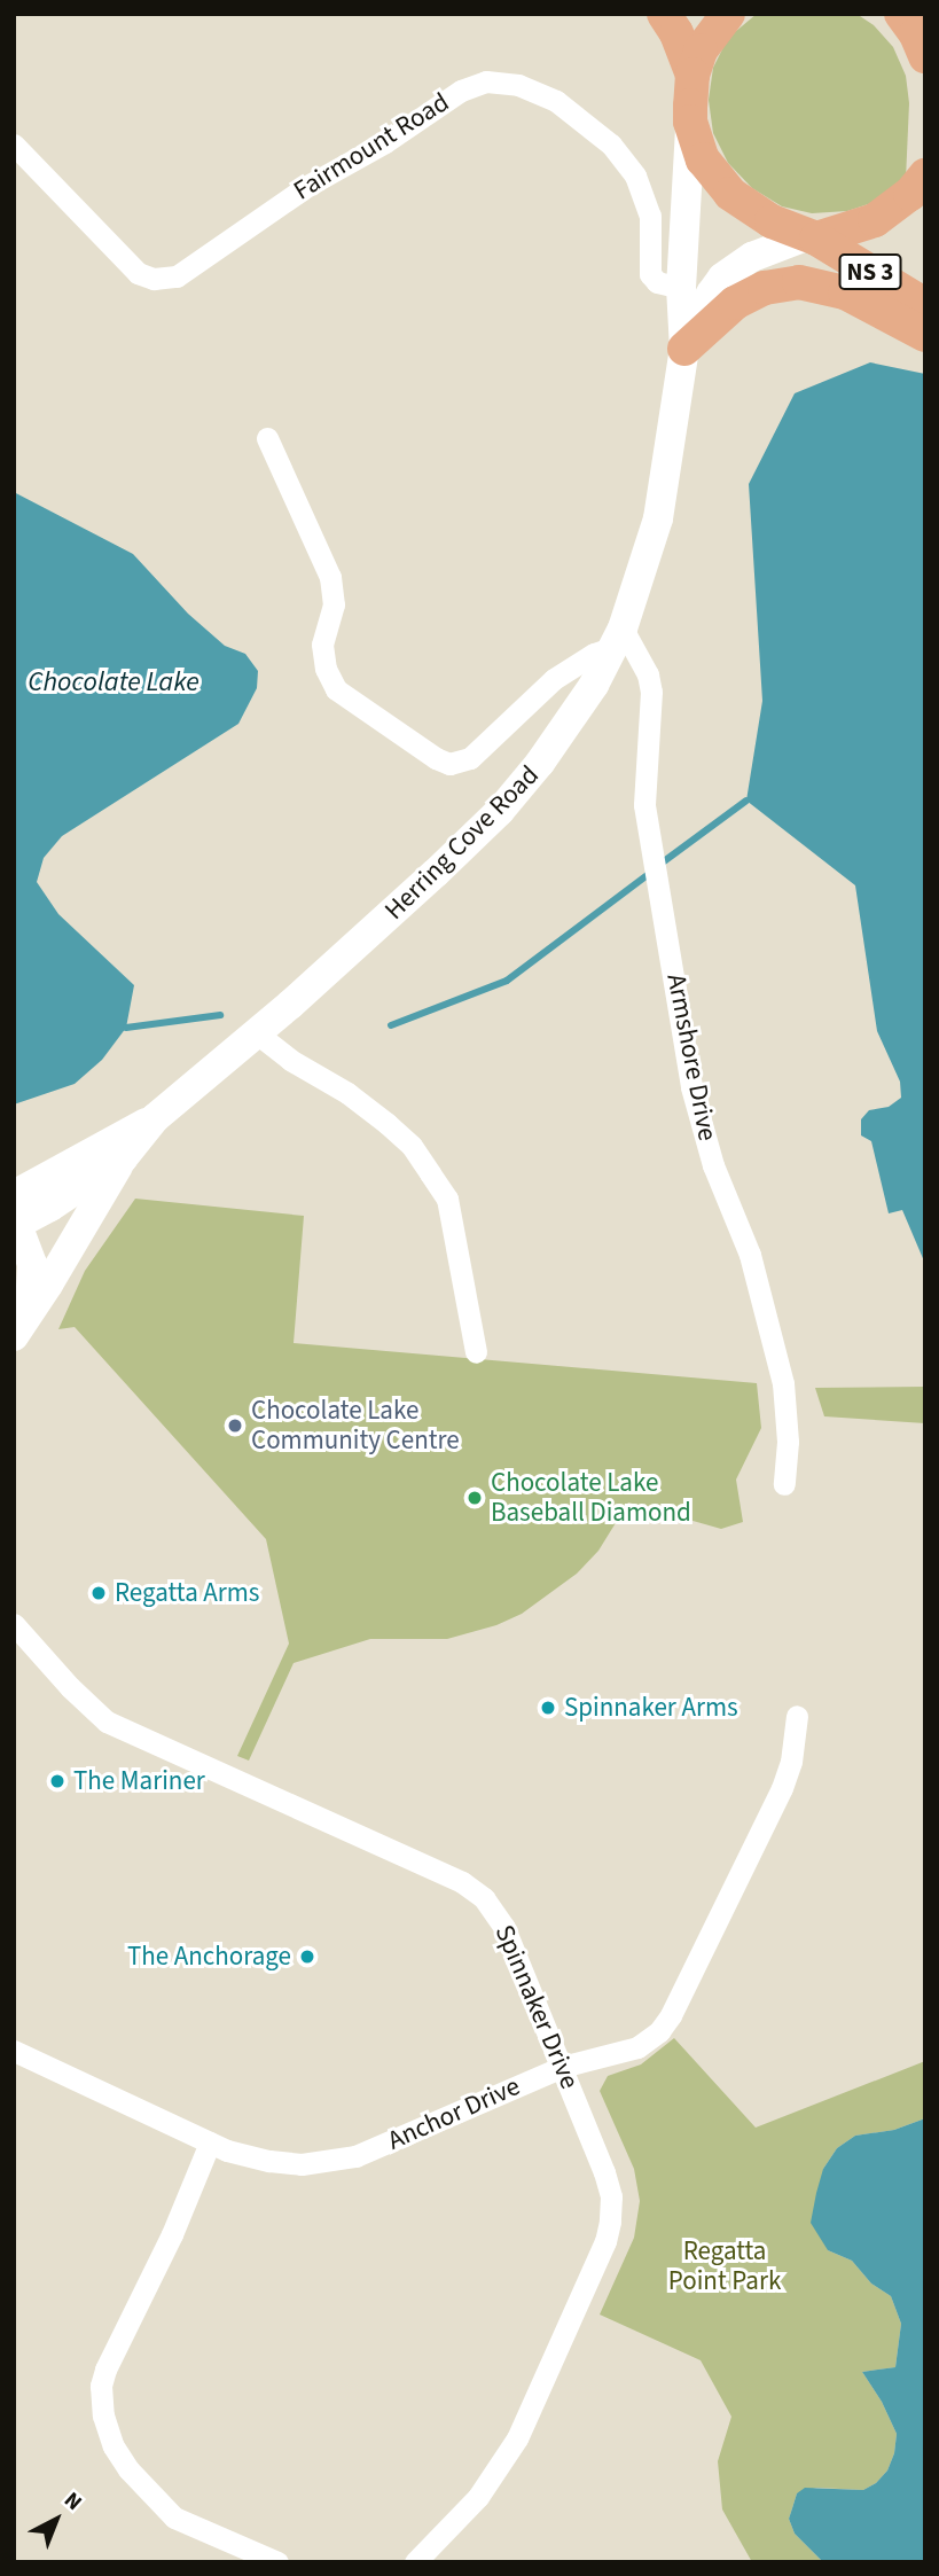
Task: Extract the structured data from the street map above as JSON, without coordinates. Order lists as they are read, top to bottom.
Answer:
{
  "streets": {
    "main road": ["NS 3", "Herring Cove Road"],
    "street": [
      "Fairmount Road",
      "Armshore Drive",
      "Spinnaker Drive",
      "Anchor Drive"
    ]
  },
  "crossings": [
    ["Fairmount Road", "Herring Cove Road"],
    ["NS 3", "Herring Cove Road"],
    ["Herring Cove Road", "Armshore Drive"],
    ["Spinnaker Drive", "Anchor Drive"]
  ],
  "water": ["Chocolate Lake"],
  "parks": ["Regatta Point Park"],
  "places": [
    "Chocolate Lake Community Centre",
    "Chocolate Lake Baseball Diamond",
    "Regatta Arms",
    "Spinnaker Arms",
    "The Mariner",
    "The Anchorage"
  ],
  "north": "top right"
}
